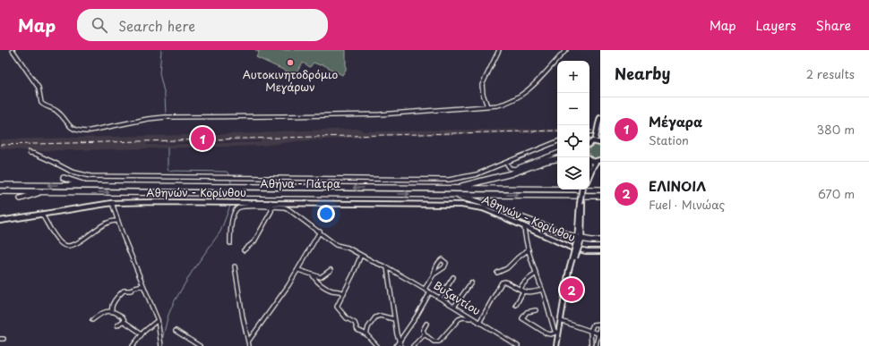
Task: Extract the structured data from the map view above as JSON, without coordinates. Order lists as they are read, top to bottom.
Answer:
{
  "streets": {
    "highway": ["Αθήνα - Πάτρα"],
    "main road": ["Αθηνών - Κορίνθου"],
    "street": ["Βυζαντίου"]
  },
  "crossings": [
    ["Αθηνών - Κορίνθου", "Βυζαντίου"]
  ],
  "places": ["Αυτοκινητοδρόμιο Μεγάρων"],
  "page": {
    "header": "Map",
    "search": "Search here",
    "nav": ["Map", "Layers", "Share"],
    "heading": ["Nearby", "2 results"],
    "map_buttons": ["+", "−"],
    "list": [
      {
        "mark": "1",
        "name": "Μέγαρα",
        "note": "Station",
        "value": "380 m"
      },
      {
        "mark": "2",
        "name": "ΕΛΙΝΟΙΛ",
        "note": "Fuel · Μινώας",
        "value": "670 m"
      }
    ],
    "pins": ["1", "2"]
  }
}
